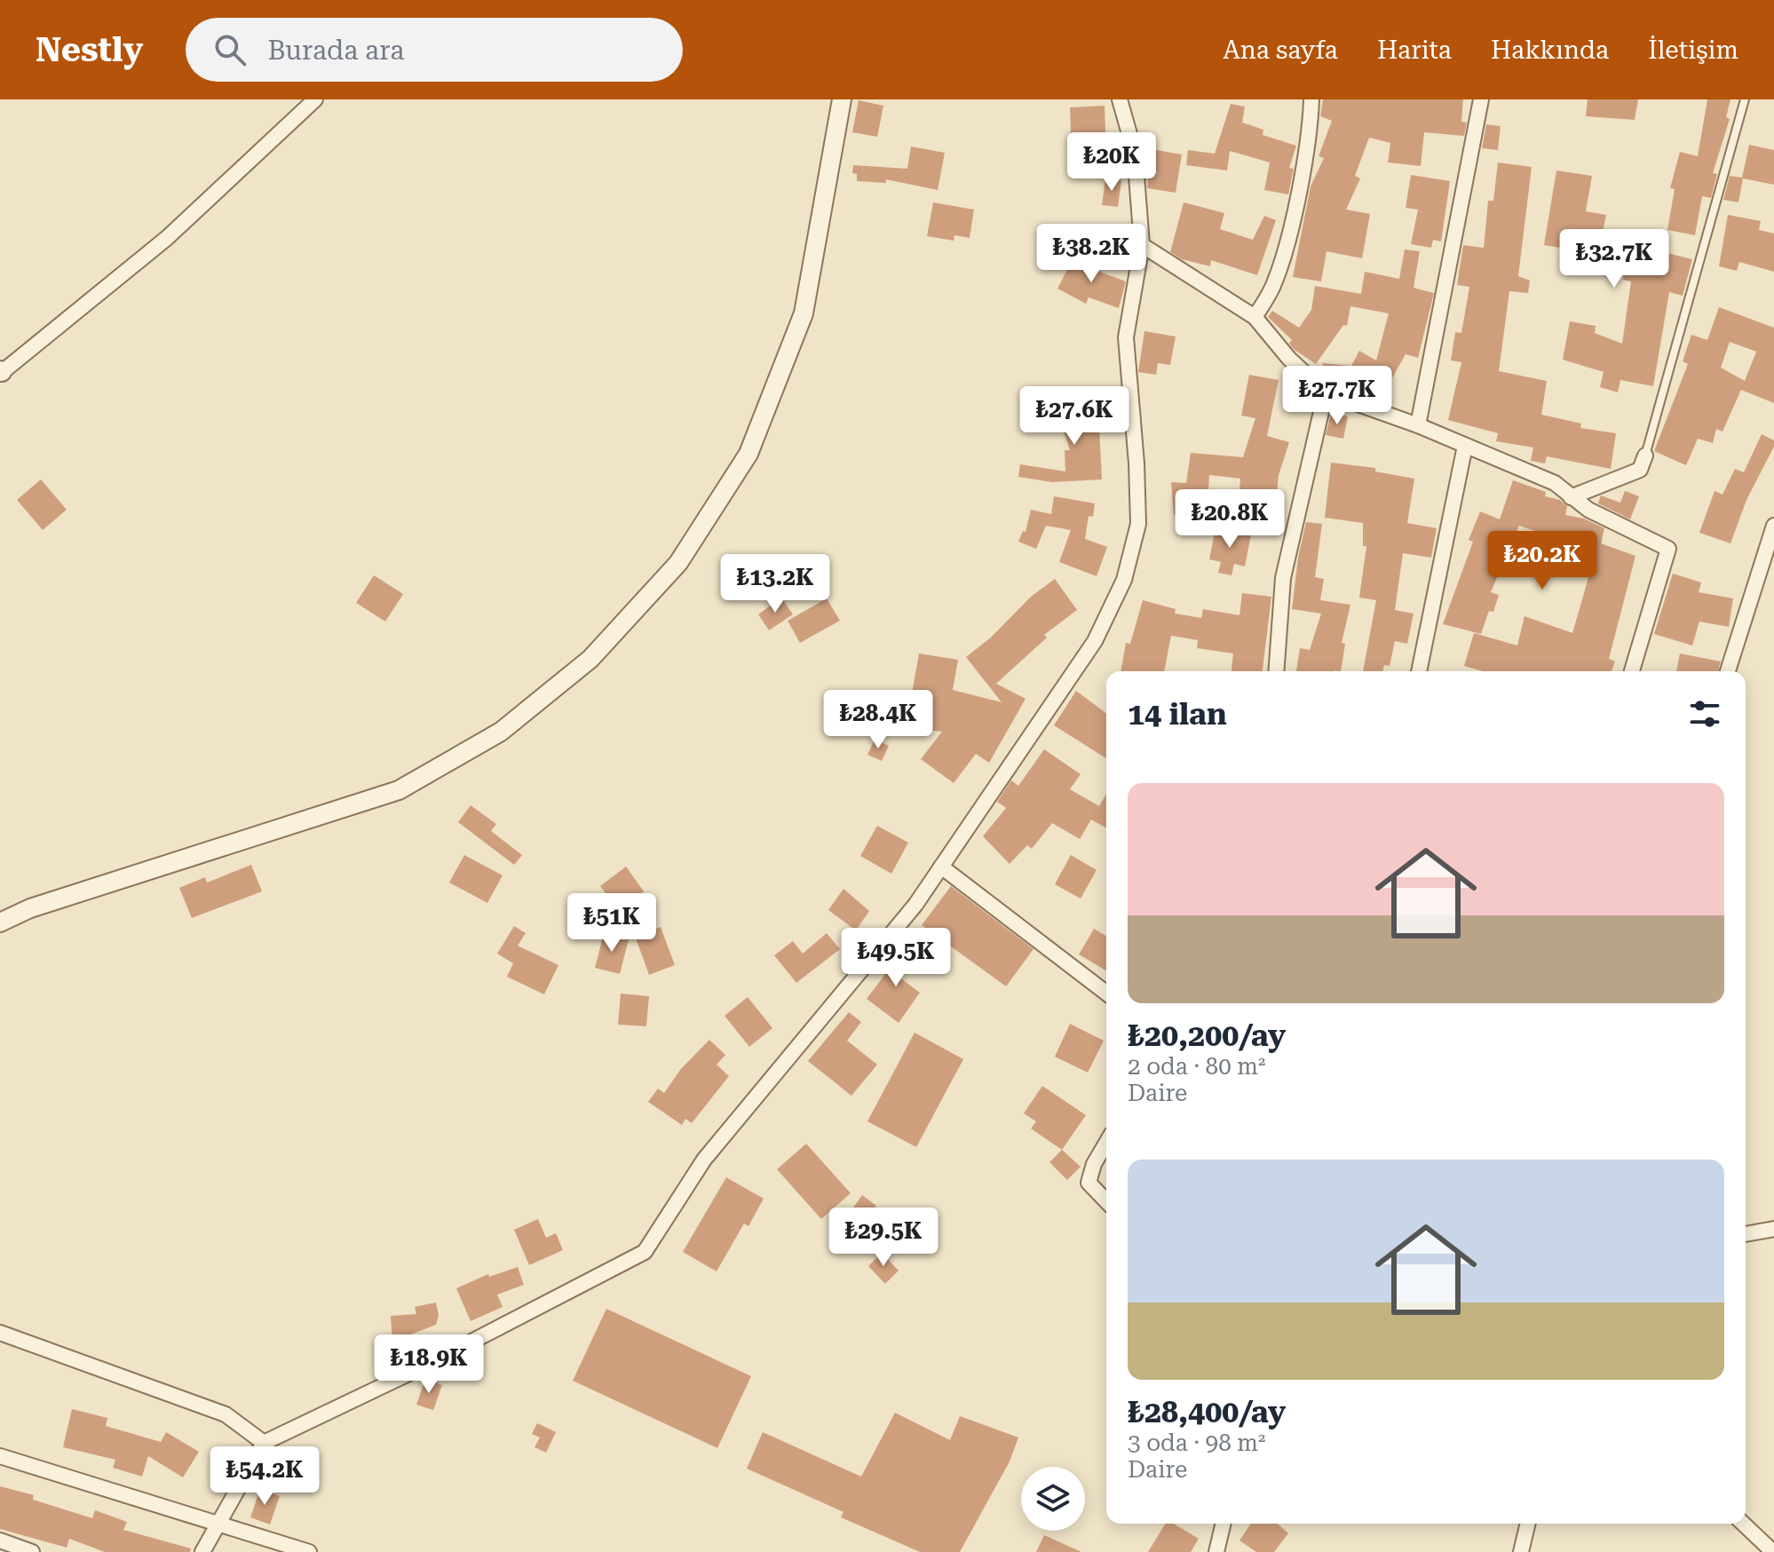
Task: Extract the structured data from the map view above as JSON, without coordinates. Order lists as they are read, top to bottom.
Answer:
{
  "page": {
    "header": "Nestly",
    "search": "Burada ara",
    "nav": [
      "Ana sayfa",
      "Harita",
      "Hakkında",
      "İletişim"
    ],
    "price": [
      "₺20K",
      "₺38.2K",
      "₺32.7K",
      "₺27.7K",
      "₺27.6K",
      "₺20.8K",
      "₺20.2K",
      "₺13.2K",
      "₺28.4K",
      "₺51K",
      "₺49.5K",
      "₺29.5K",
      "₺18.9K",
      "₺54.2K"
    ],
    "heading": "14 ilan",
    "list": [
      {
        "name": "₺20,200/ay",
        "note": "2 oda · 80 m² · Daire"
      },
      {
        "name": "₺28,400/ay",
        "note": "3 oda · 98 m² · Daire"
      }
    ]
  }
}
